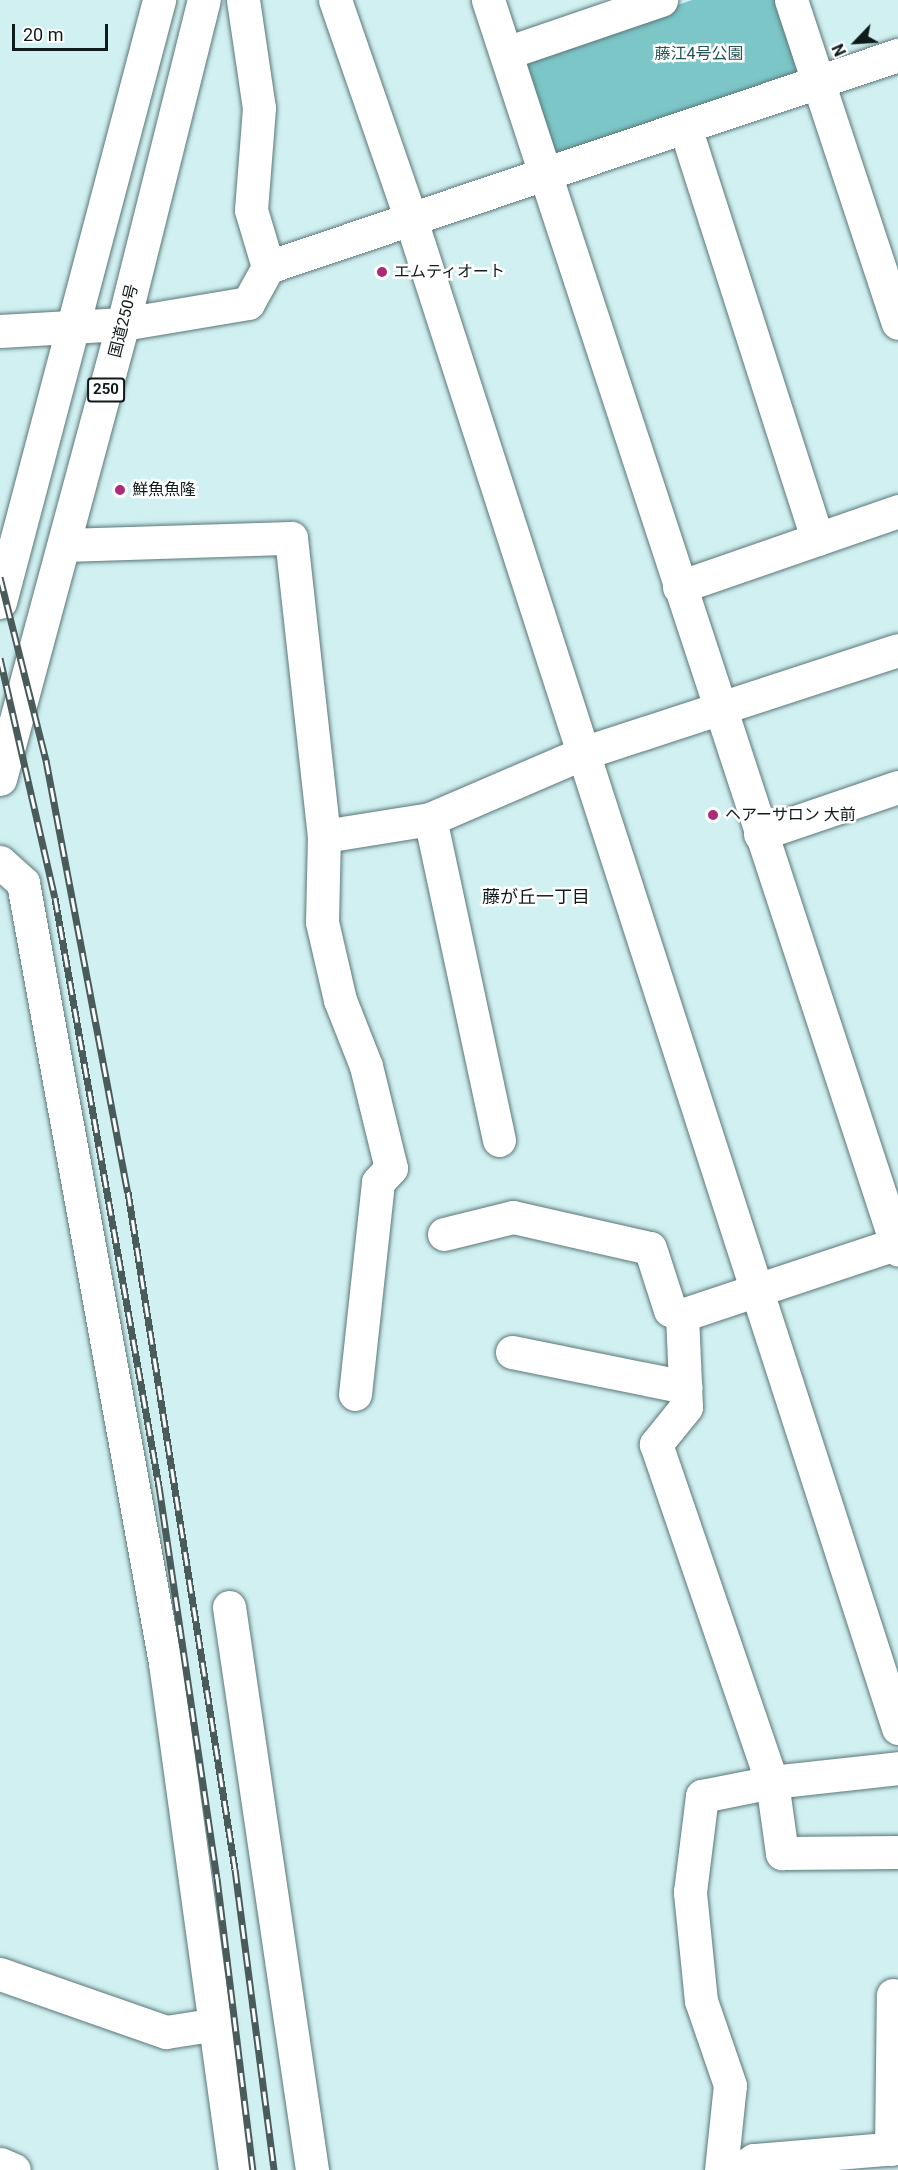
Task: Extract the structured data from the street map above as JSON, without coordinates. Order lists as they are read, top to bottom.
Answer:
{
  "streets": {
    "main road": ["国道250号", "250"]
  },
  "districts": ["藤が丘一丁目"],
  "parks": ["藤江4号公園"],
  "places": ["エムティオート", "鮮魚魚隆", "ヘアーサロン 大前"],
  "scale_bar": "20 m",
  "north": "bottom left"
}
